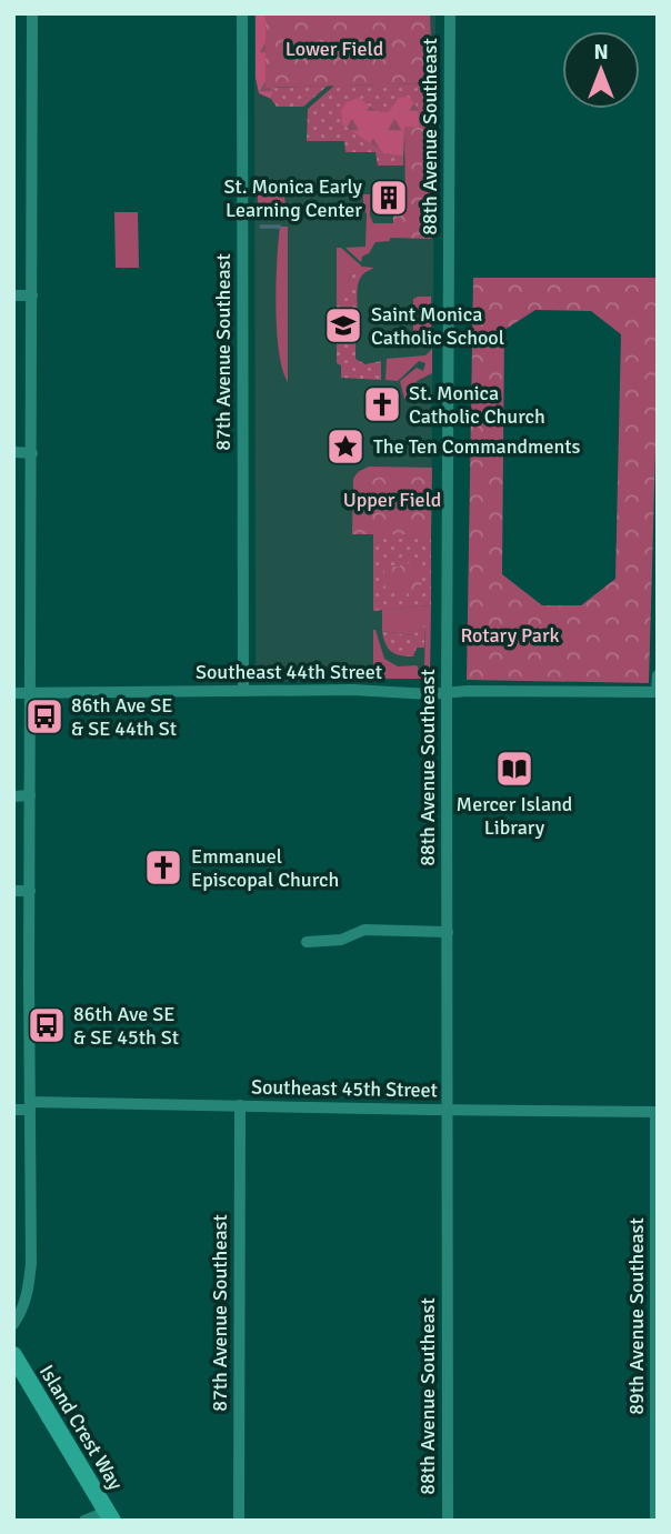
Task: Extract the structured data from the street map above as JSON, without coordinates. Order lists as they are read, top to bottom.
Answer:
{
  "streets": {
    "main road": ["Island Crest Way"],
    "street": [
      "88th Avenue Southeast",
      "87th Avenue Southeast",
      "Southeast 44th Street",
      "Southeast 45th Street",
      "89th Avenue Southeast"
    ]
  },
  "crossings": [
    ["88th Avenue Southeast", "Southeast 44th Street"],
    ["88th Avenue Southeast", "Southeast 45th Street"],
    ["87th Avenue Southeast", "Southeast 44th Street"],
    ["87th Avenue Southeast", "Southeast 45th Street"],
    ["Southeast 45th Street", "89th Avenue Southeast"]
  ],
  "parks": ["Lower Field", "Upper Field", "Rotary Park"],
  "places": {
    "building": ["St. Monica Early Learning Center"],
    "school or university": ["Saint Monica Catholic School"],
    "church": ["St. Monica Catholic Church", "Emmanuel Episcopal Church"],
    "place": ["The Ten Commandments"],
    "bus stop": ["86th Ave SE & SE 44th St", "86th Ave SE & SE 45th St"],
    "library": ["Mercer Island Library"]
  },
  "north": "top"
}
